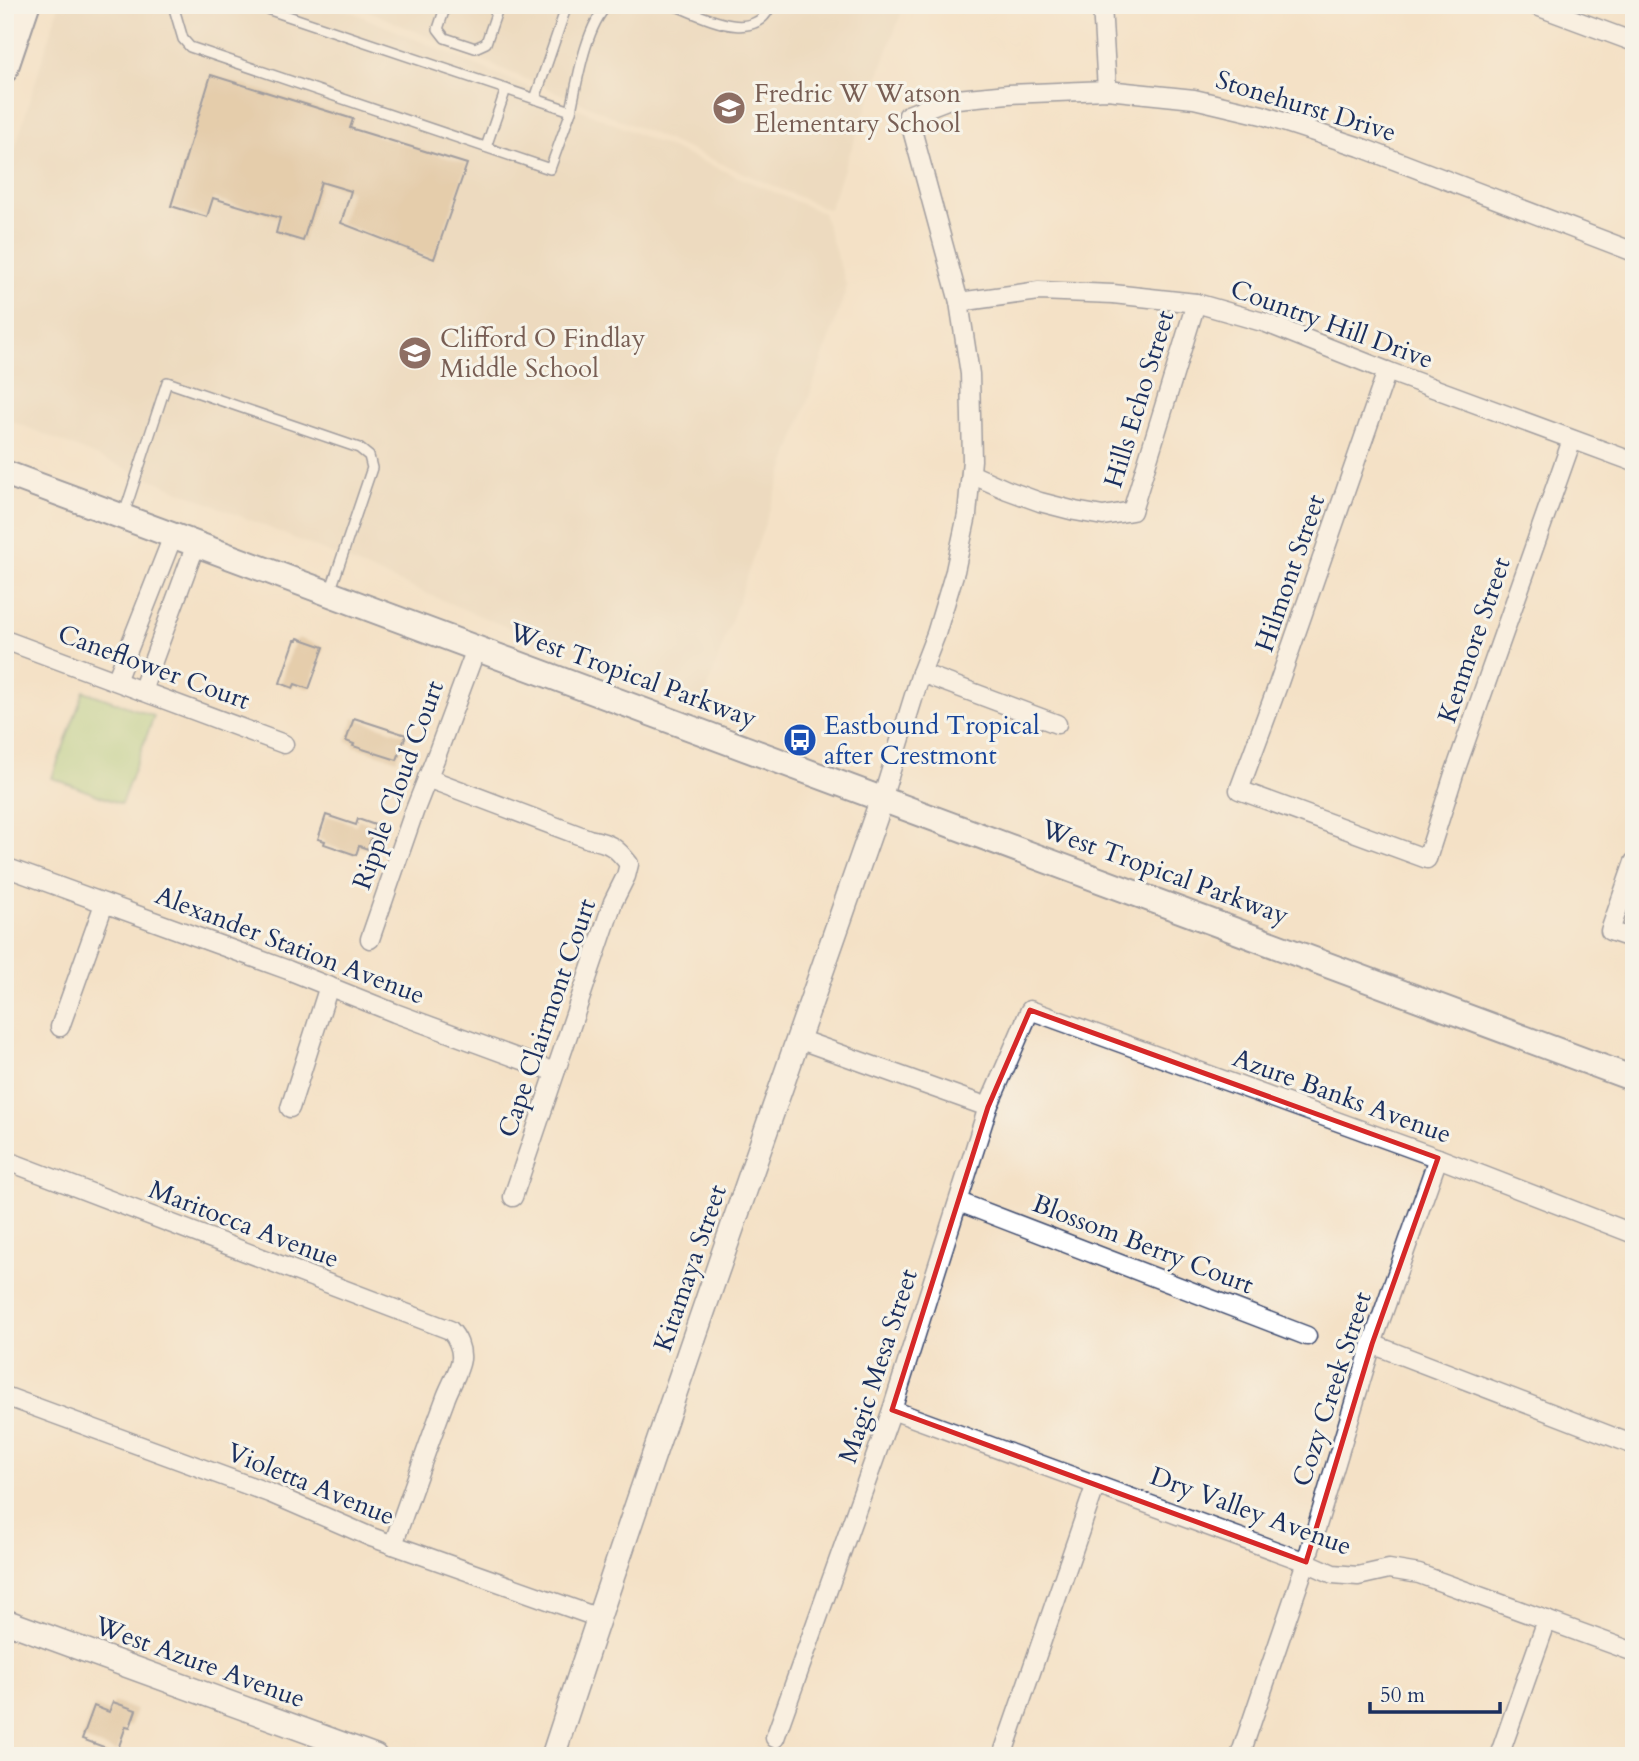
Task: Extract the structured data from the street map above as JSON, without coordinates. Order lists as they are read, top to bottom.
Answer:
{
  "streets": {
    "main road": ["West Tropical Parkway"],
    "street": [
      "Stonehurst Drive",
      "Country Hill Drive",
      "Hills Echo Street",
      "Hilmont Street",
      "Kenmore Street",
      "Caneflower Court",
      "Ripple Cloud Court",
      "Alexander Station Avenue",
      "Cape Clairmont Court",
      "Azure Banks Avenue",
      "Maritocca Avenue",
      "Blossom Berry Court",
      "Kitamaya Street",
      "Magic Mesa Street",
      "Cozy Creek Street",
      "Violetta Avenue",
      "Dry Valley Avenue",
      "West Azure Avenue"
    ]
  },
  "crossings": [
    ["Stonehurst Drive", "Country Hill Drive"],
    ["Country Hill Drive", "Hills Echo Street"],
    ["Country Hill Drive", "Hilmont Street"],
    ["Country Hill Drive", "Kenmore Street"],
    ["Hilmont Street", "Kenmore Street"],
    ["West Tropical Parkway", "Ripple Cloud Court"],
    ["West Tropical Parkway", "Kitamaya Street"],
    ["Ripple Cloud Court", "Cape Clairmont Court"],
    ["Alexander Station Avenue", "Cape Clairmont Court"],
    ["Azure Banks Avenue", "Magic Mesa Street"],
    ["Azure Banks Avenue", "Cozy Creek Street"],
    ["Maritocca Avenue", "Violetta Avenue"],
    ["Blossom Berry Court", "Magic Mesa Street"],
    ["Kitamaya Street", "Violetta Avenue"],
    ["Magic Mesa Street", "Dry Valley Avenue"],
    ["Cozy Creek Street", "Dry Valley Avenue"]
  ],
  "places": {
    "school or university": ["Fredric W Watson Elementary School", "Clifford O Findlay Middle School"],
    "bus stop": ["Eastbound Tropical after Crestmont"]
  },
  "scale_bar": "50 m"
}
